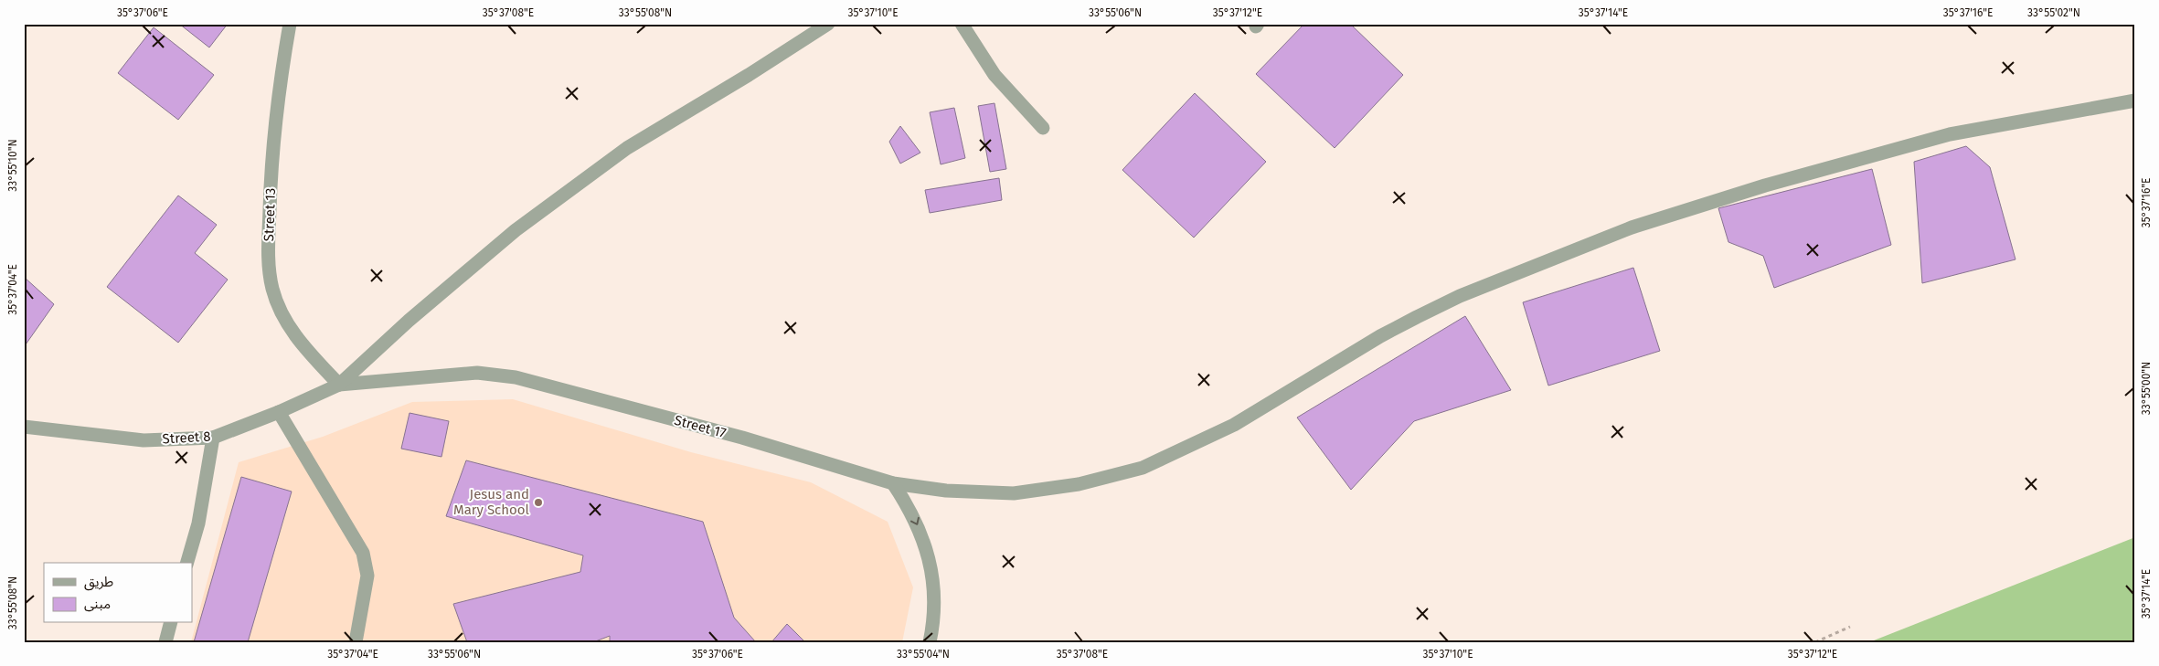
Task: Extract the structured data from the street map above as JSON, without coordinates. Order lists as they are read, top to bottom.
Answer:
{
  "streets": {
    "street": ["Street 13", "Street 17", "Street 8"]
  },
  "crossings": [
    ["Street 13", "Street 17"],
    ["Street 13", "Street 8"],
    ["Street 17", "Street 8"]
  ],
  "places": ["Jesus and Mary School"],
  "legend": ["طريق", "مبنى"],
  "coordinates": [
    "35°37'06\"E",
    "35°37'08\"E",
    "33°55'08\"N",
    "35°37'10\"E",
    "33°55'06\"N",
    "35°37'12\"E",
    "35°37'14\"E",
    "35°37'16\"E",
    "33°55'02\"N",
    "33°55'10\"N",
    "35°37'04\"E",
    "33°55'00\"N",
    "33°55'04\"N"
  ]
}
